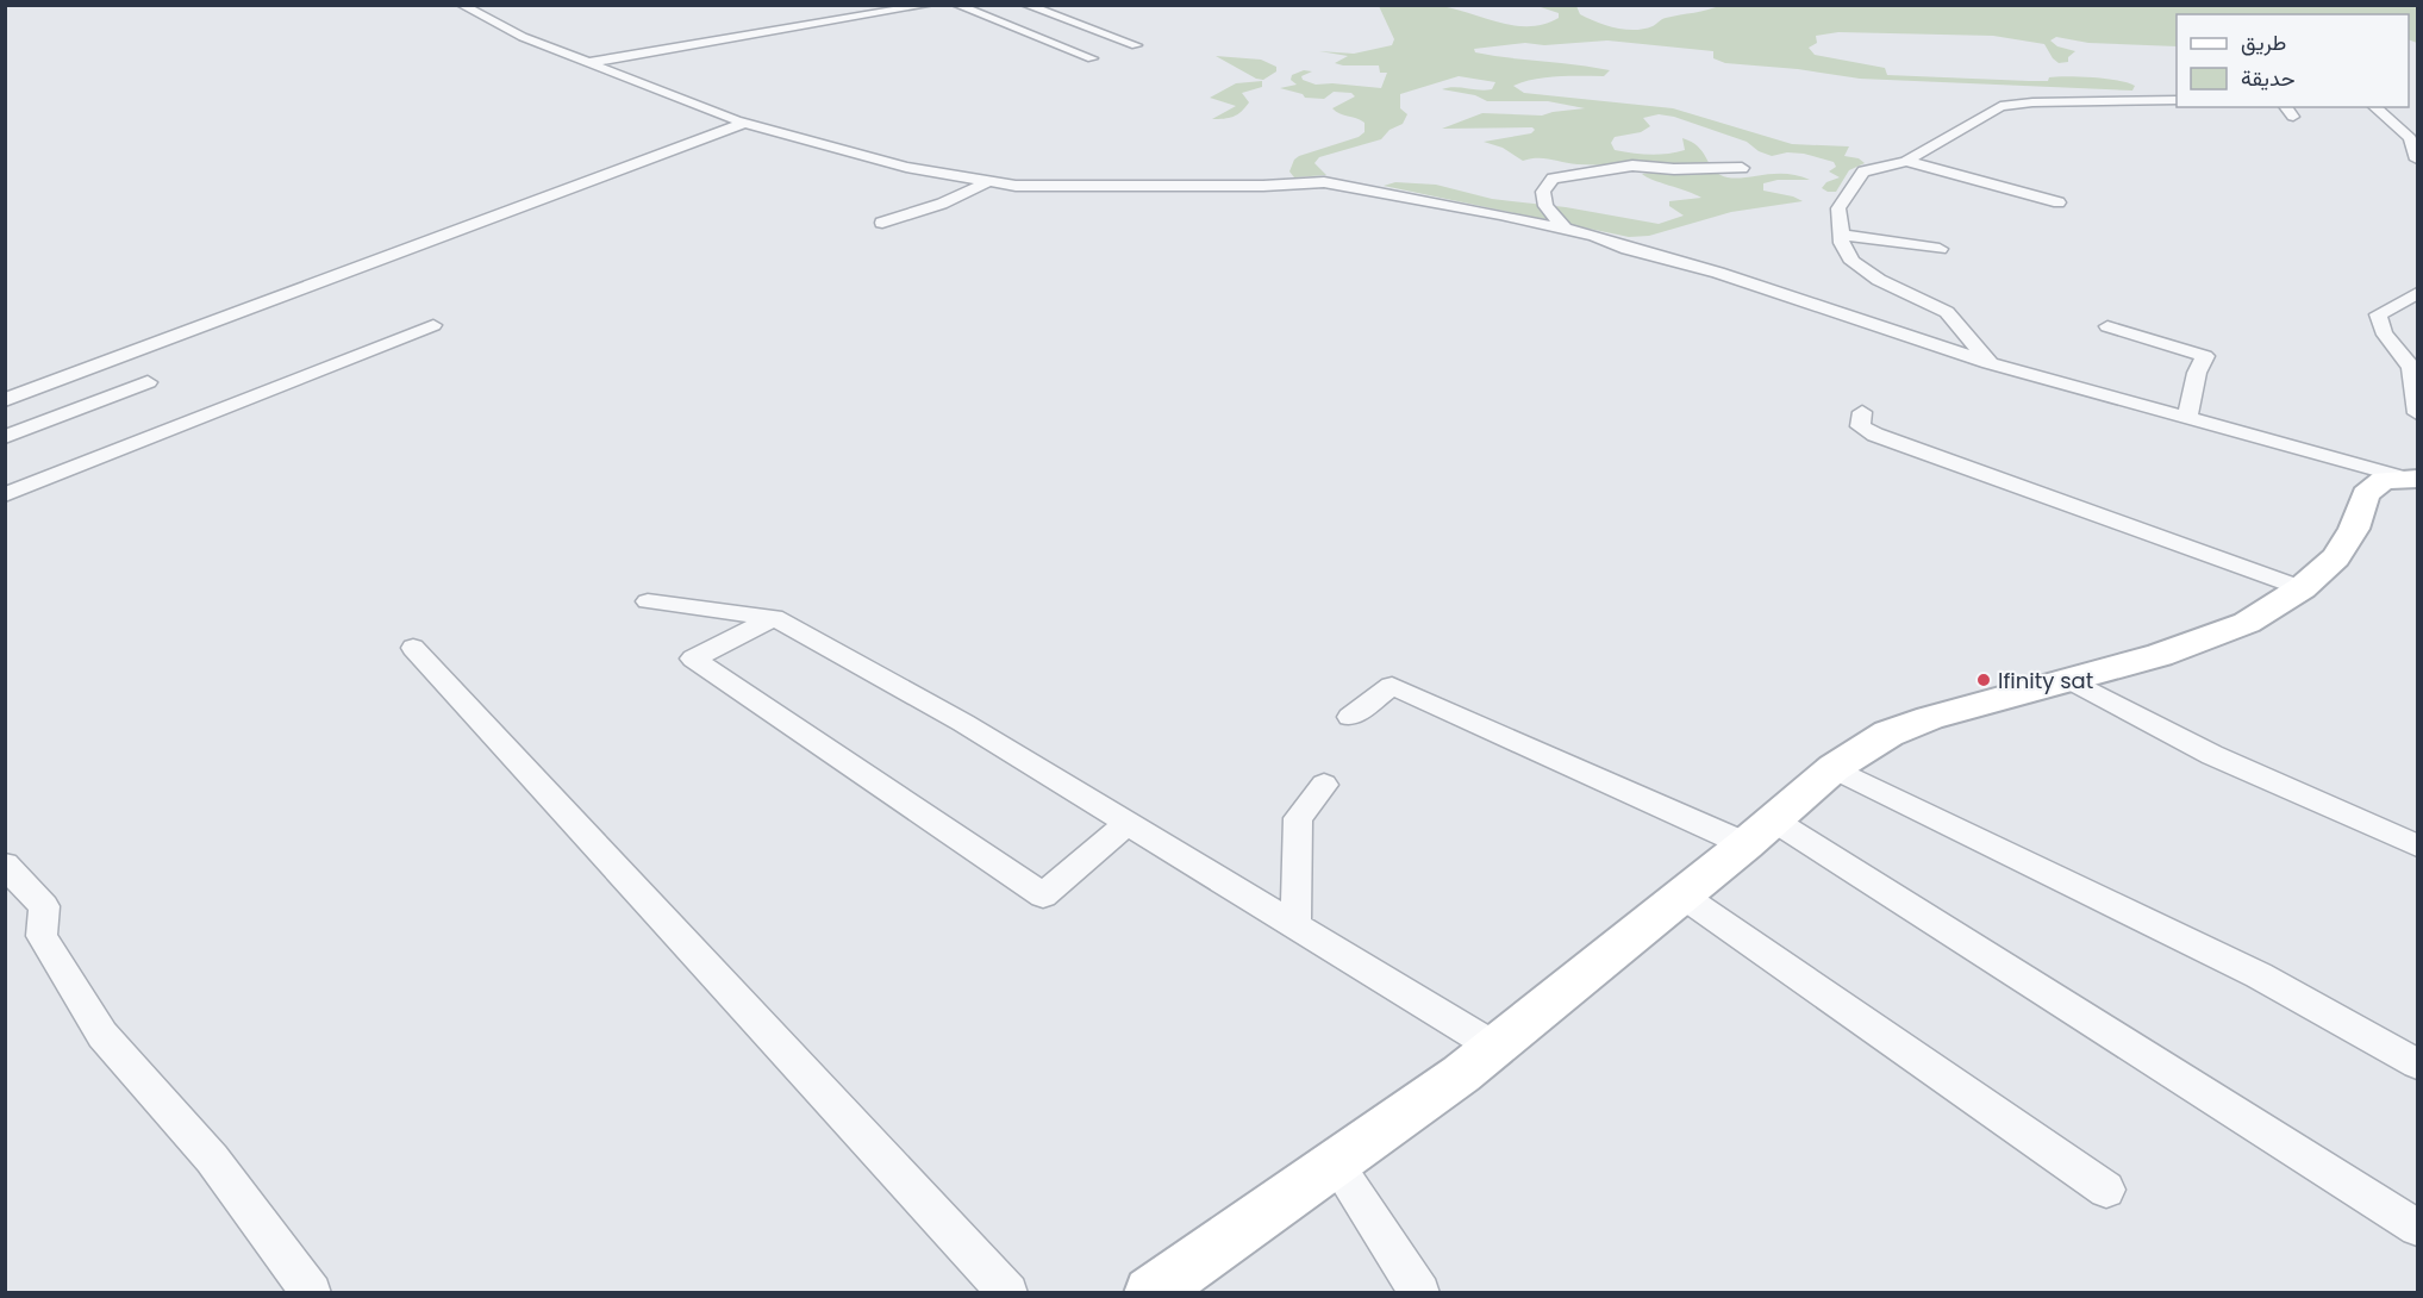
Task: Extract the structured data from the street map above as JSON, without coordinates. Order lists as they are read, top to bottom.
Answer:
{
  "places": ["Ifinity sat"],
  "legend": ["طريق", "حديقة"]
}
